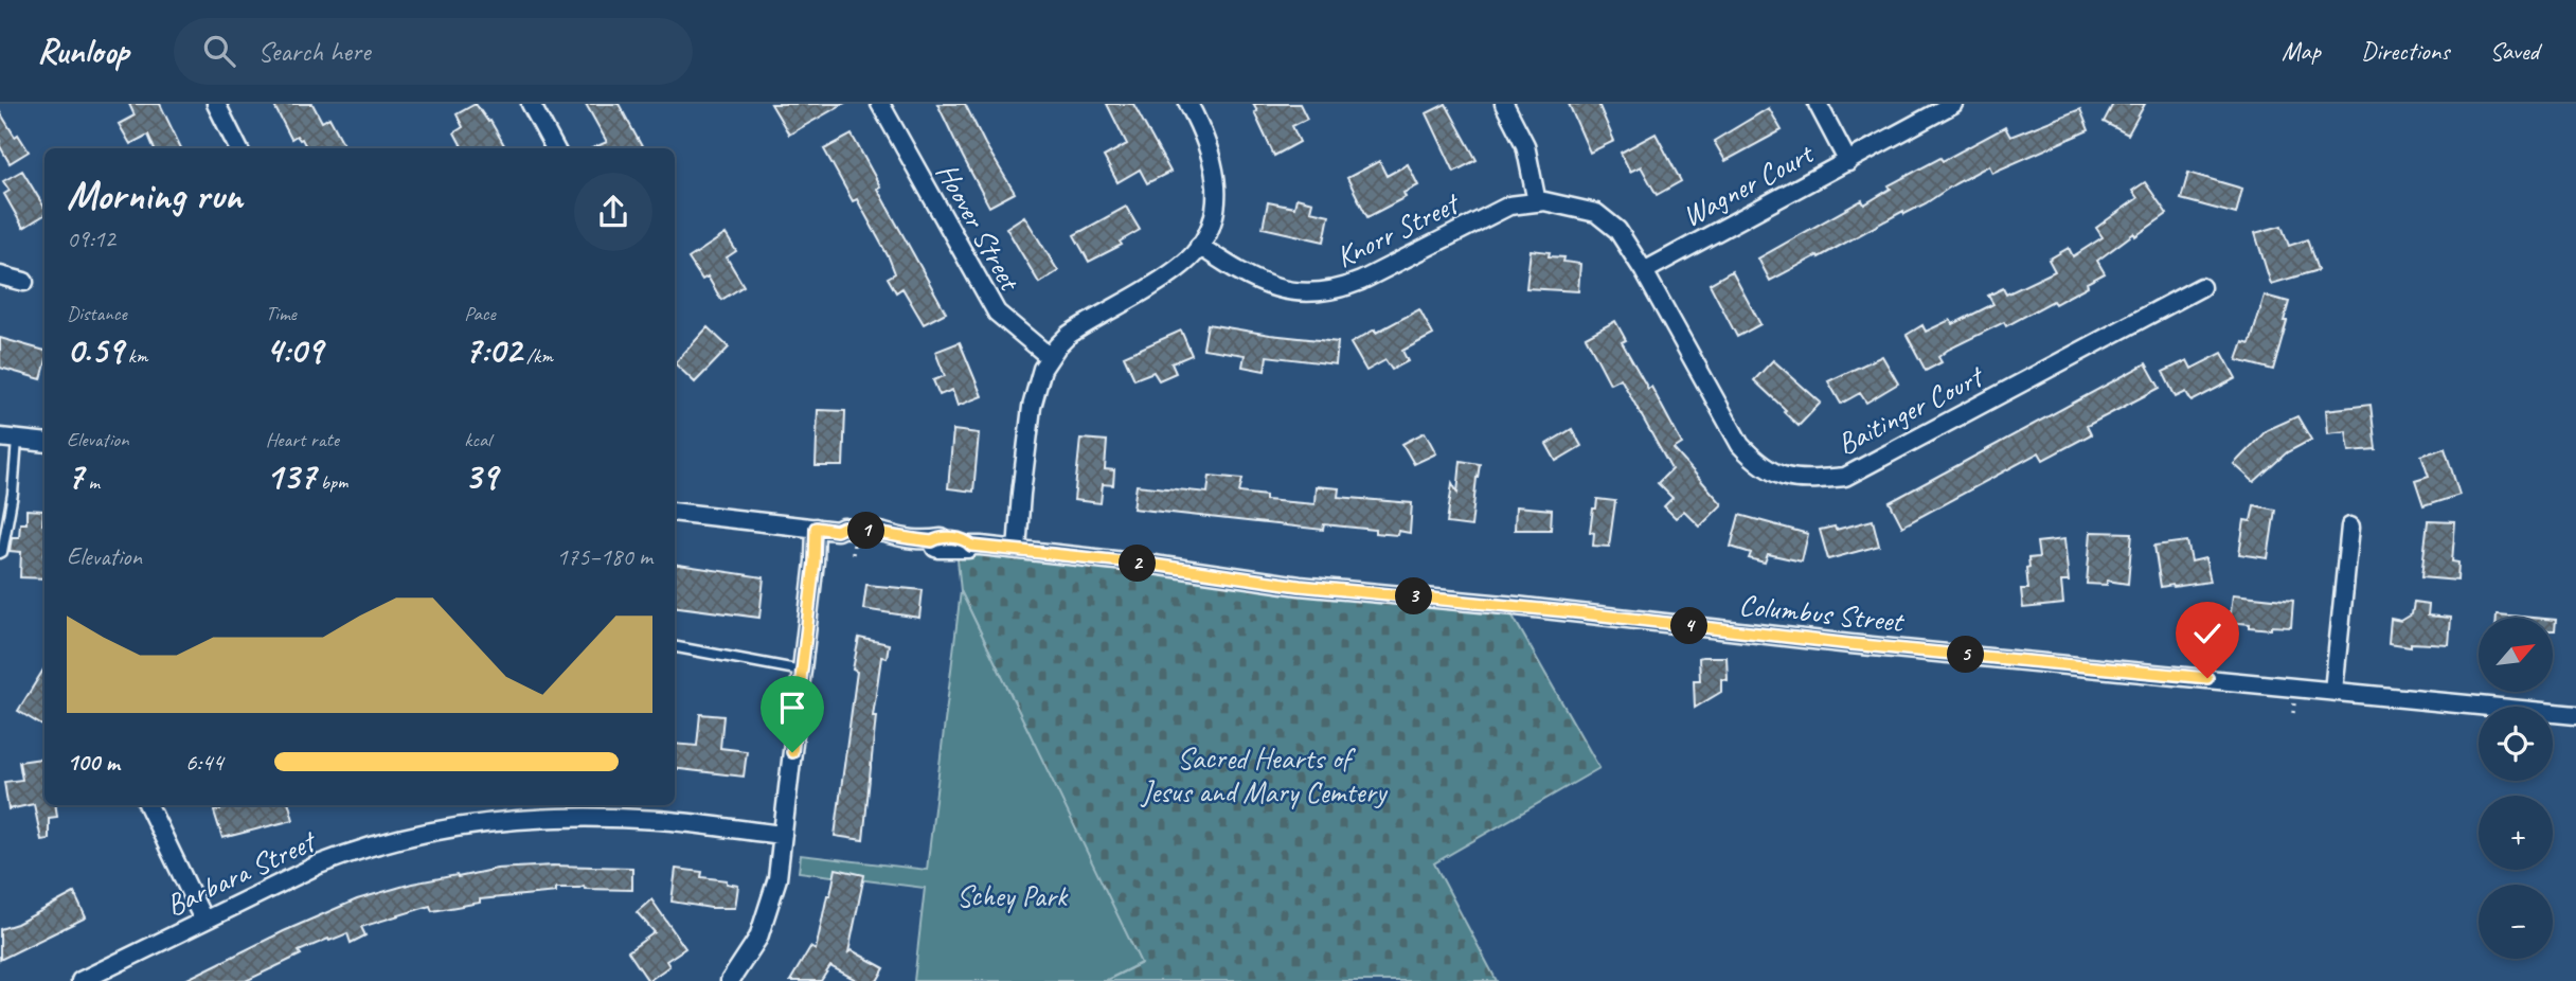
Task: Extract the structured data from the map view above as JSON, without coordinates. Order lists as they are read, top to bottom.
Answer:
{
  "streets": {
    "street": [
      "Wagner Court",
      "Hoover Street",
      "Knorr Street",
      "Baitinger Court",
      "Columbus Street",
      "Barbara Street"
    ]
  },
  "crossings": [
    ["Wagner Court", "Baitinger Court"],
    ["Knorr Street", "Baitinger Court"]
  ],
  "parks": ["Sacred Hearts of Jesus and Mary Cemtery", "Schey Park"],
  "north": "top right",
  "page": {
    "header": "Runloop",
    "search": "Search here",
    "nav": ["Map", "Directions", "Saved"],
    "heading": ["Morning run", "09:12"],
    "stats": [
      ["Distance", "0.59 km"],
      ["Time", "4:09"],
      ["Pace", "7:02 /km"],
      ["Elevation", "7 m"],
      ["Heart rate", "137 bpm"],
      ["kcal", "39"]
    ],
    "pins": [
      "1",
      "2",
      "3",
      "4",
      "5"
    ],
    "chart": ["Elevation", "175–180 m"],
    "map_buttons": ["+", "−"],
    "list": [
      {
        "name": "100 m",
        "note": "6:44"
      }
    ]
  }
}
